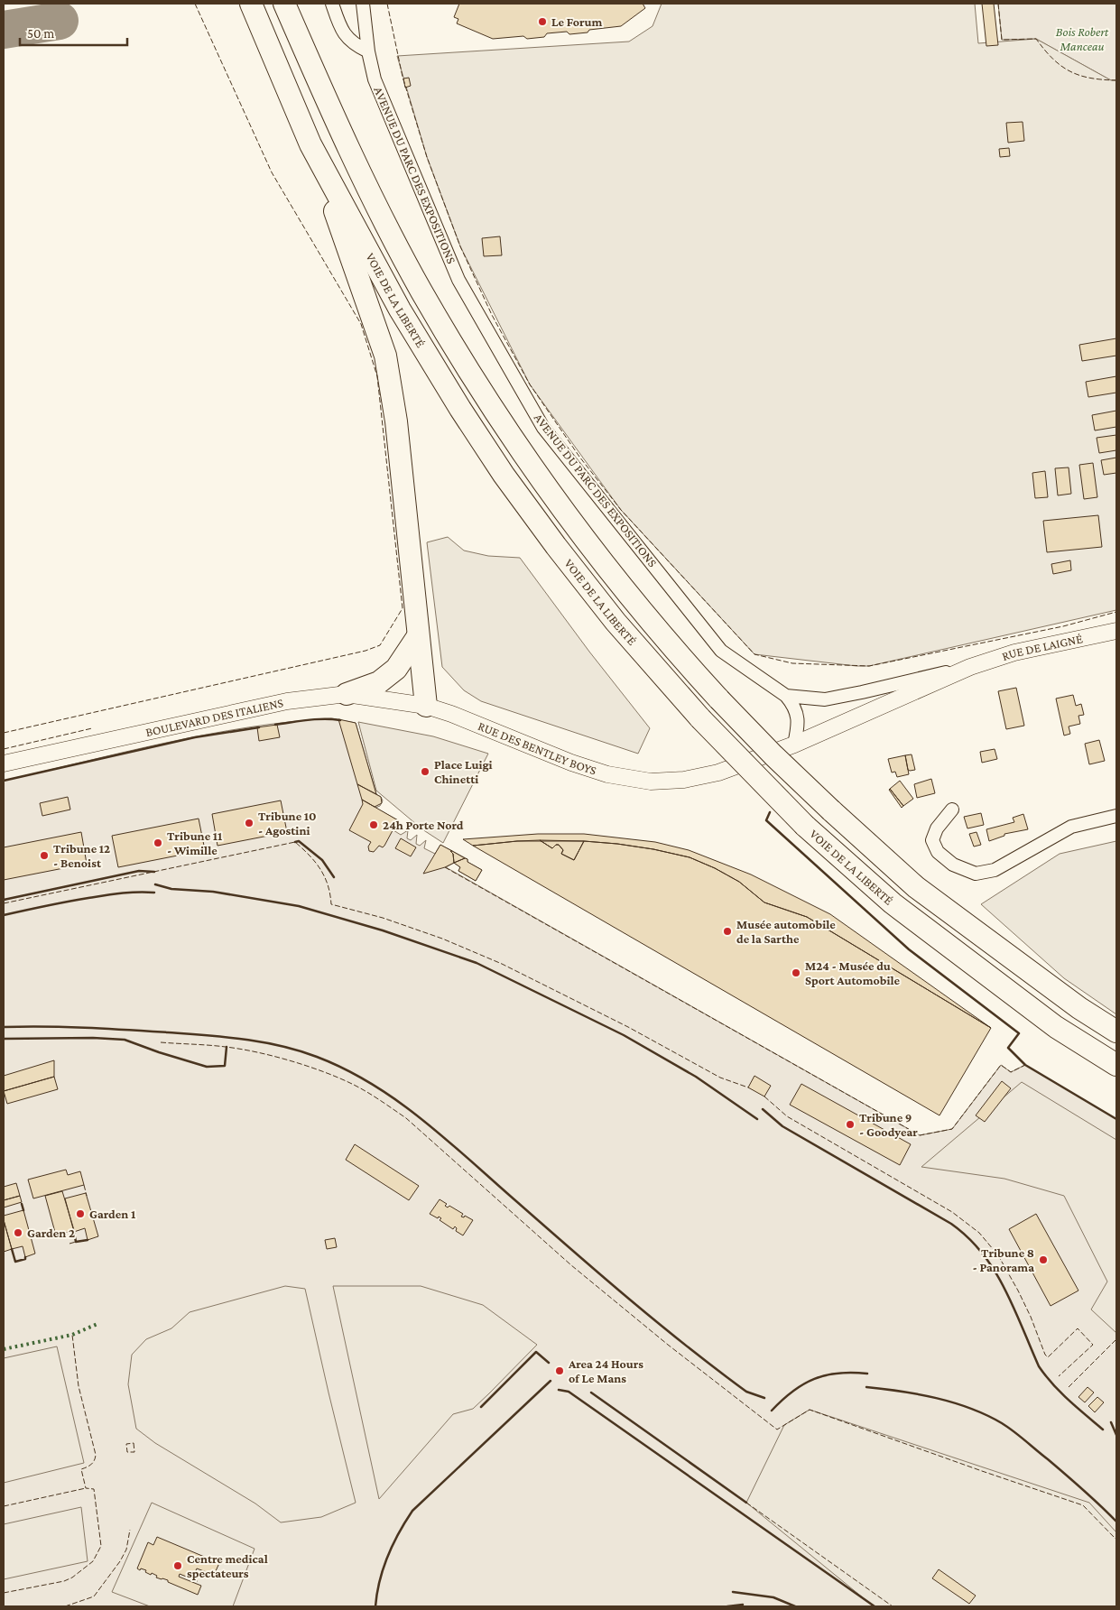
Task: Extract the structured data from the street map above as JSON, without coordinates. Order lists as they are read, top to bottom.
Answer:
{
  "streets": {
    "highway": ["VOIE DE LA LIBERTÉ"],
    "street": [
      "AVENUE DU PARC DES EXPOSITIONS",
      "RUE DE LAIGNÉ",
      "BOULEVARD DES ITALIENS",
      "RUE DES BENTLEY BOYS"
    ]
  },
  "crossings": [
    ["RUE DE LAIGNÉ", "RUE DES BENTLEY BOYS"],
    ["BOULEVARD DES ITALIENS", "RUE DES BENTLEY BOYS"]
  ],
  "parks": ["Bois Robert Manceau"],
  "places": [
    "Le Forum",
    "Place Luigi Chinetti",
    "Tribune 10 - Agostini",
    "24h Porte Nord",
    "Tribune 11 - Wimille",
    "Tribune 12 - Benoist",
    "Musée automobile de la Sarthe",
    "M24 - Musée du Sport Automobile",
    "Tribune 9 - Goodyear",
    "Garden 1",
    "Garden 2",
    "Tribune 8 - Panorama",
    "Area 24 Hours of Le Mans",
    "Centre medical spectateurs"
  ],
  "scale_bar": "50 m"
}
